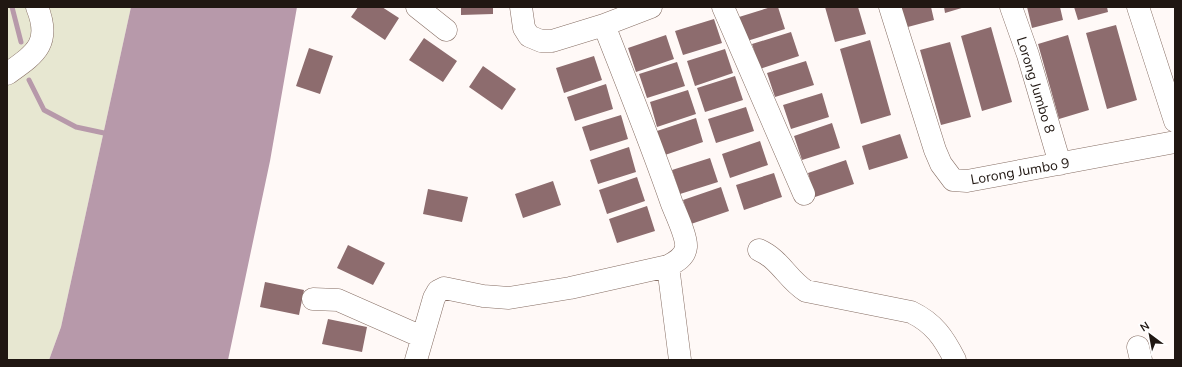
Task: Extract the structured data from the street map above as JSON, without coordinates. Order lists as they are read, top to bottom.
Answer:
{
  "streets": {
    "street": ["Lorong Jumbo 8", "Lorong Jumbo 9"]
  },
  "crossings": [
    ["Lorong Jumbo 8", "Lorong Jumbo 9"]
  ],
  "north": "top left"
}
